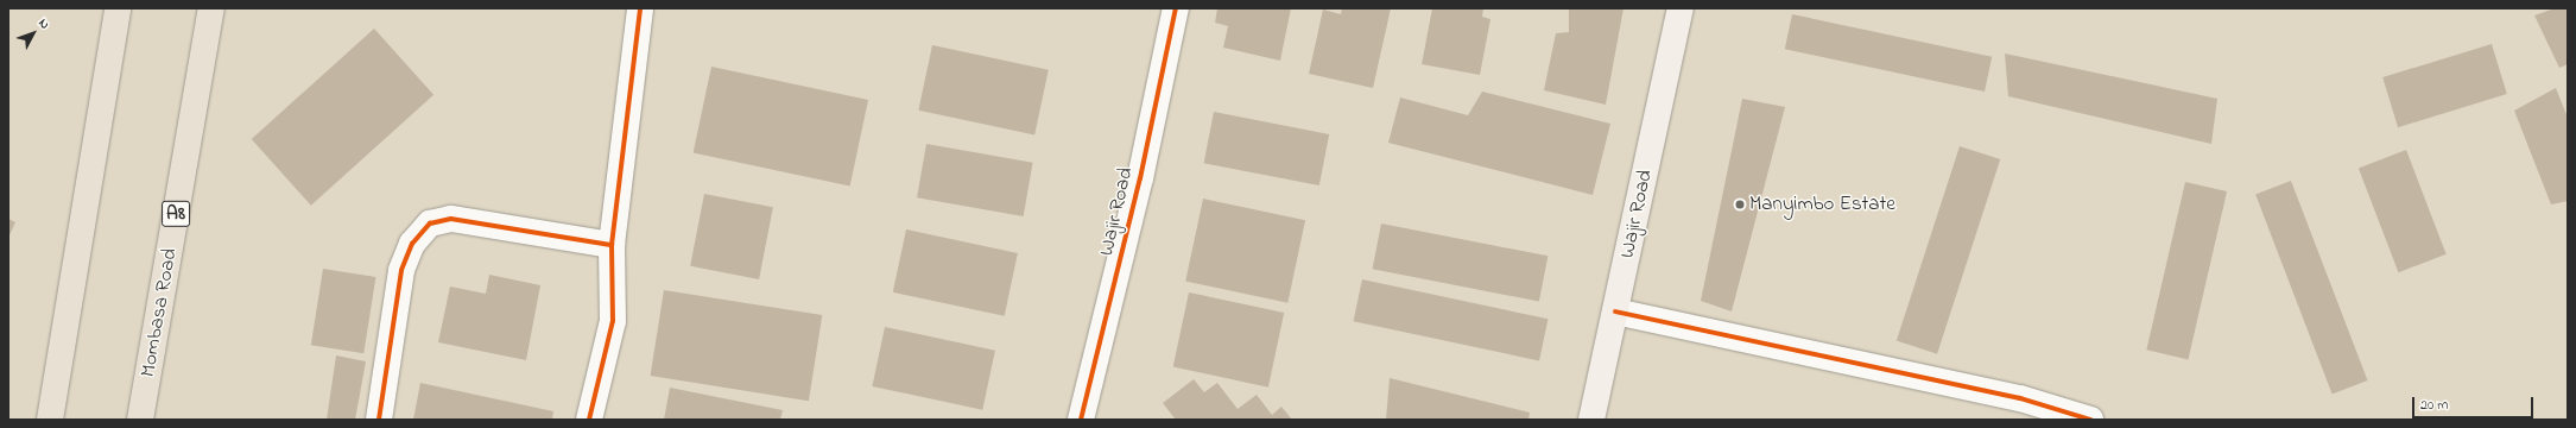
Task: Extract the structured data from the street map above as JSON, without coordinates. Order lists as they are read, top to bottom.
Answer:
{
  "streets": {
    "highway": ["A8", "Mombasa Road"],
    "street": ["Wajir Road"]
  },
  "places": ["Manyimbo Estate"],
  "scale_bar": "20 m",
  "north": "top right"
}
